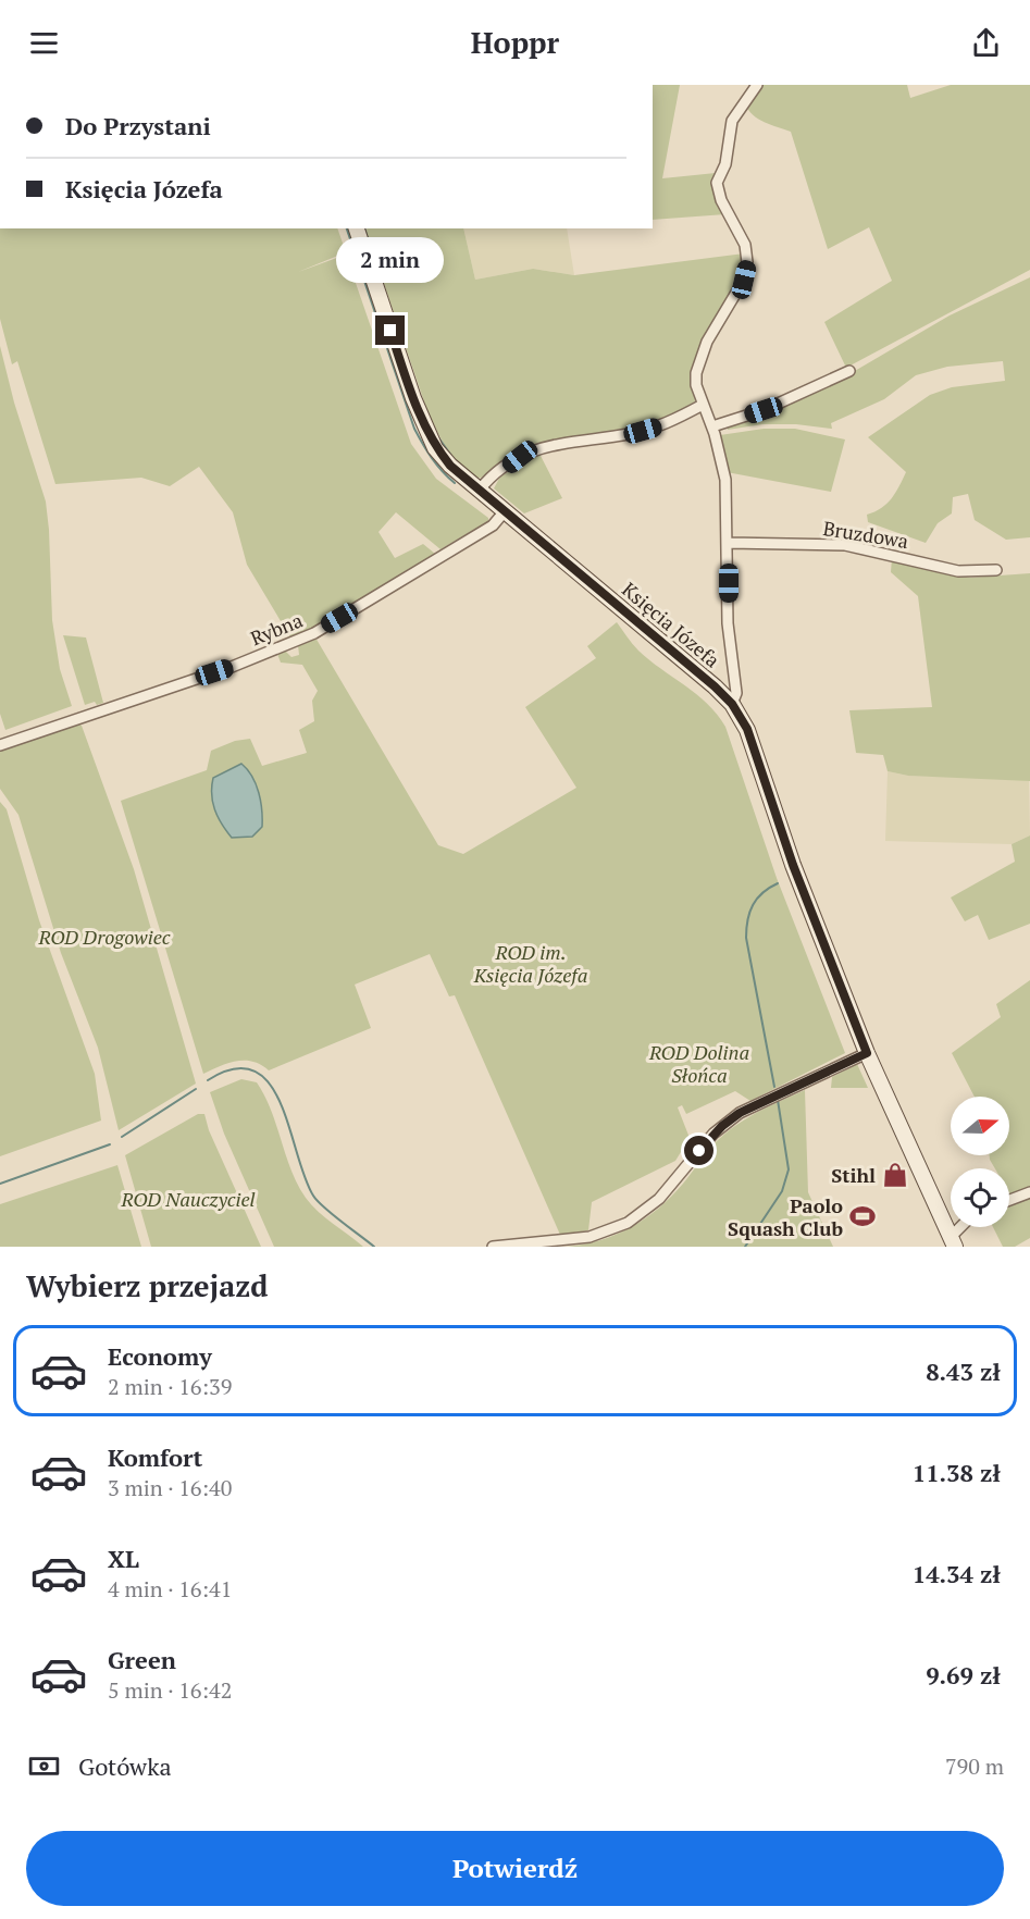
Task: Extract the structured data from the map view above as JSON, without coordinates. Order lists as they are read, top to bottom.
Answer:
{
  "streets": {
    "main road": ["Księcia Józefa"],
    "street": ["Bruzdowa", "Rybna"]
  },
  "crossings": [
    ["Księcia Józefa", "Rybna"]
  ],
  "parks": [
    "ROD Drogowiec",
    "ROD im. Księcia Józefa",
    "ROD Dolina Słońca",
    "ROD Nauczyciel"
  ],
  "places": {
    "shop": ["Stihl"],
    "sports": ["Paolo Squash Club"]
  },
  "north": "right",
  "page": {
    "header": "Hoppr",
    "banner": ["Do Przystani", "Księcia Józefa"],
    "bubble": "2 min",
    "heading": "Wybierz przejazd",
    "list": [
      {
        "name": "Economy",
        "note": "2 min · 16:39",
        "value": "8.43 zł"
      },
      {
        "name": "Komfort",
        "note": "3 min · 16:40",
        "value": "11.38 zł"
      },
      {
        "name": "XL",
        "note": "4 min · 16:41",
        "value": "14.34 zł"
      },
      {
        "name": "Green",
        "note": "5 min · 16:42",
        "value": "9.69 zł"
      }
    ],
    "pay": ["Gotówka", "790 m"],
    "buttons": "Potwierdź"
  }
}
